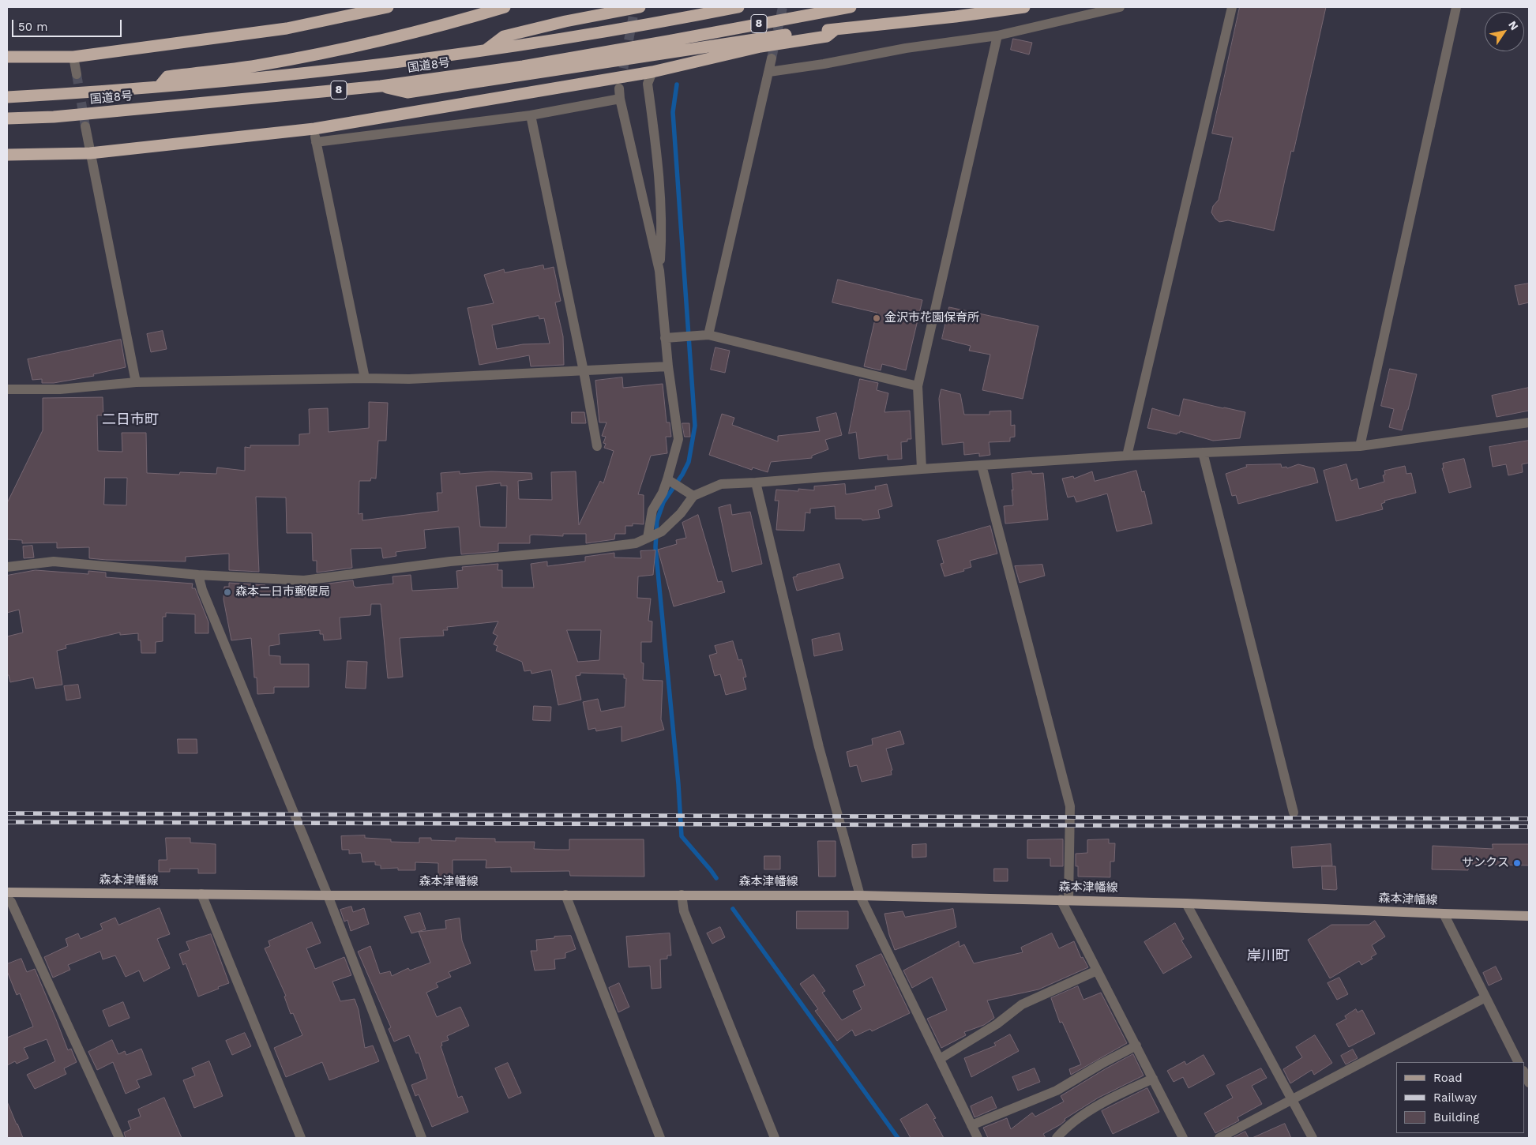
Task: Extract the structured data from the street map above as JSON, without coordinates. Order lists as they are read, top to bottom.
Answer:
{
  "streets": {
    "highway": ["8", "国道8号"],
    "main road": ["森本津幡線"]
  },
  "districts": ["二日市町", "岸川町"],
  "places": ["金沢市花園保育所", "森本二日市郵便局", "サンクス"],
  "legend": ["Road", "Railway", "Building"],
  "scale_bar": "50 m",
  "north": "top right"
}
